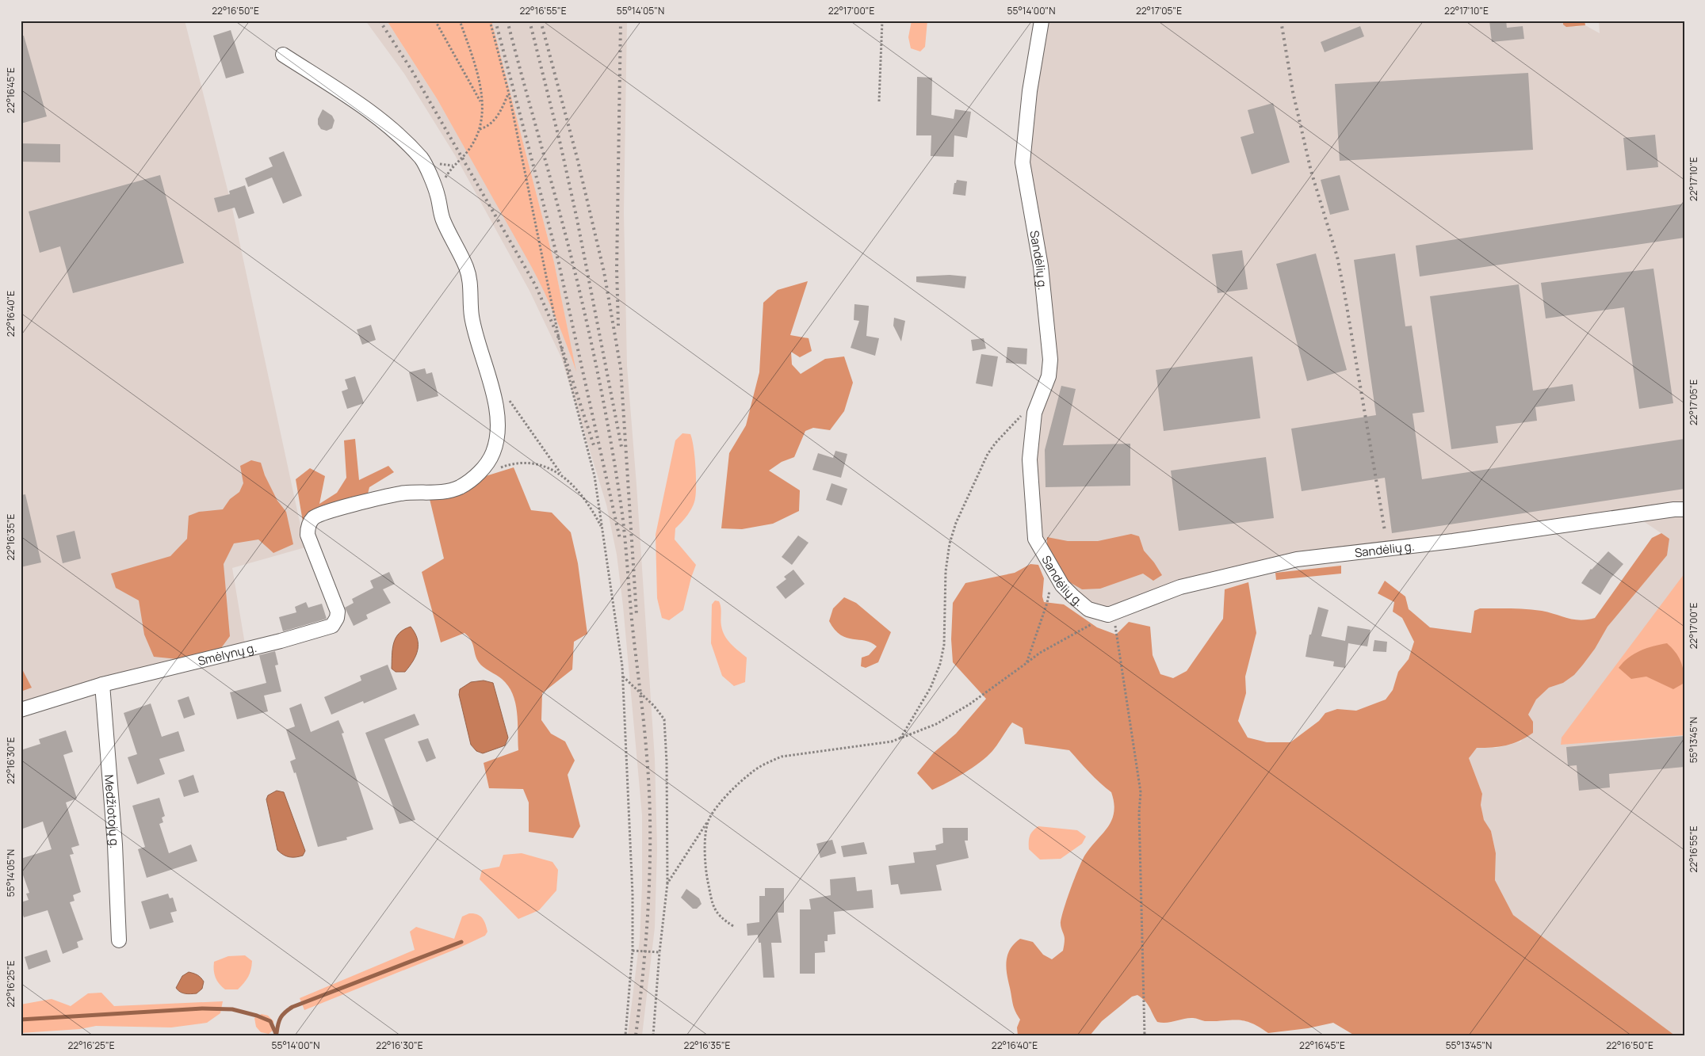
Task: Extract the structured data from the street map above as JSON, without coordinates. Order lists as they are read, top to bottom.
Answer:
{
  "streets": {
    "street": ["Sandėlių g.", "Smėlynų g.", "Medžiotojų g."]
  },
  "crossings": [
    ["Smėlynų g.", "Medžiotojų g."]
  ],
  "coordinates": [
    "22°16'50\"E",
    "22°16'55\"E",
    "55°14'05\"N",
    "22°17'00\"E",
    "55°14'00\"N",
    "22°17'05\"E",
    "22°17'10\"E",
    "22°16'45\"E",
    "22°16'40\"E",
    "22°16'35\"E",
    "55°13'45\"N",
    "22°16'30\"E",
    "22°16'25\"E"
  ]
}
